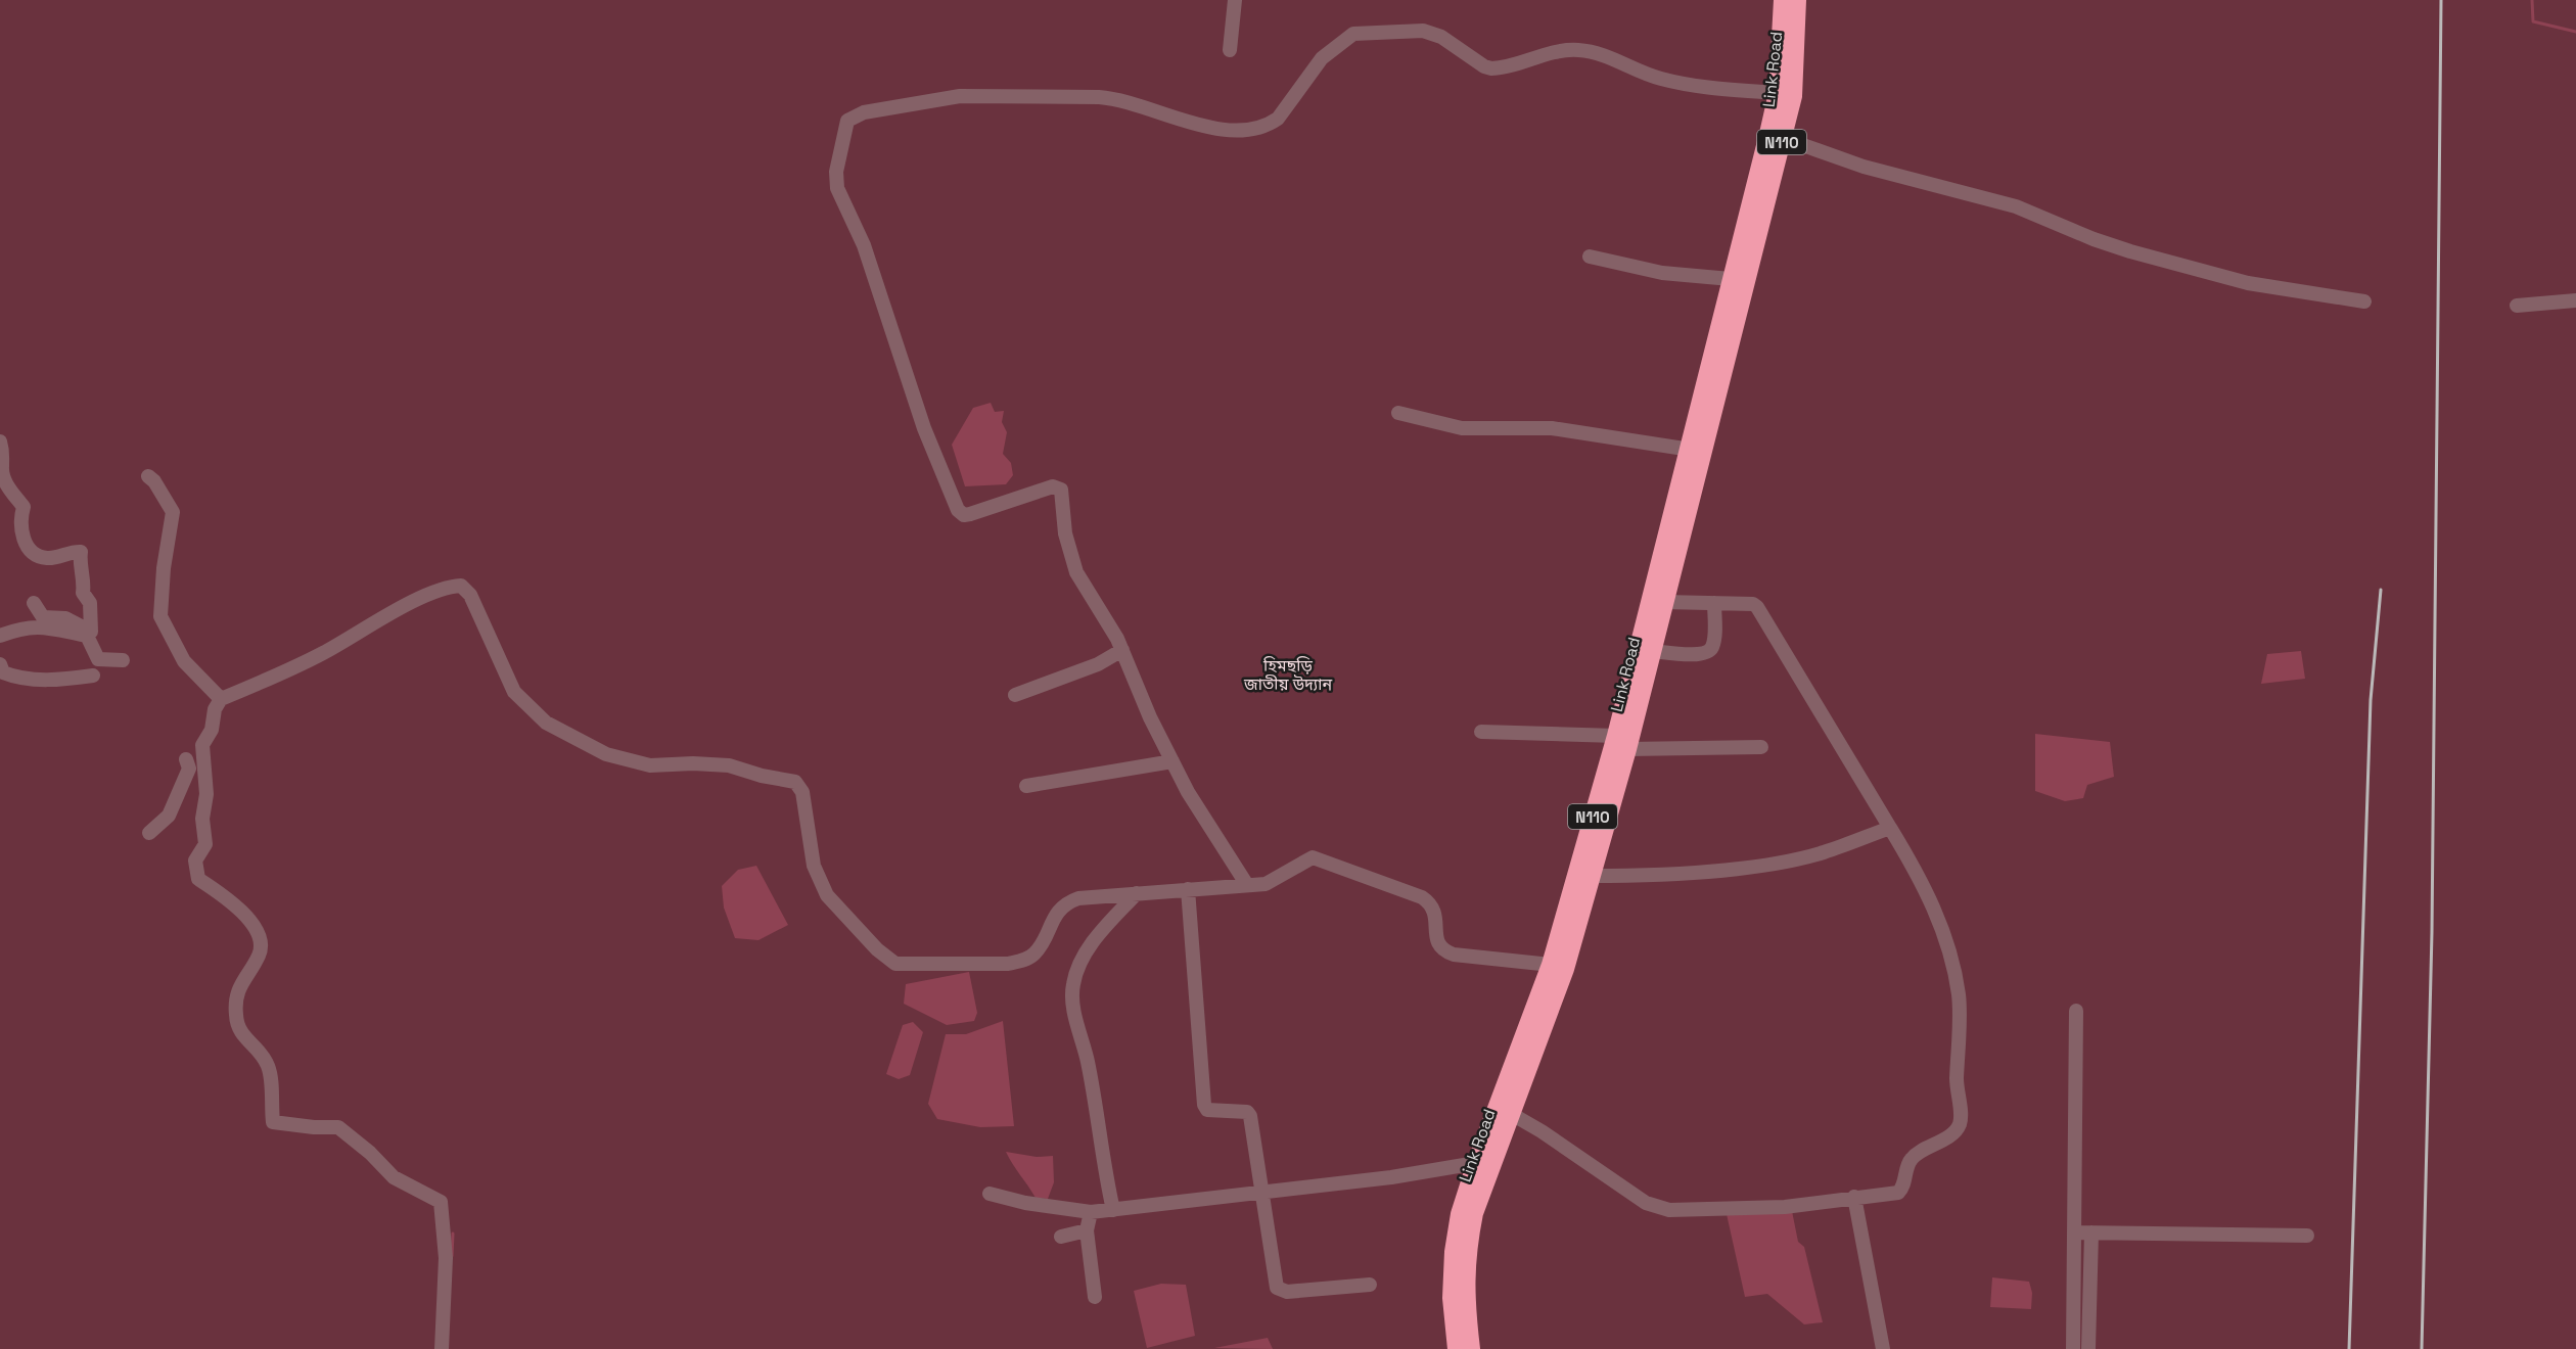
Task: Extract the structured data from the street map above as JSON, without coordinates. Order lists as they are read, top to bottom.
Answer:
{
  "streets": {
    "highway": ["Link Road", "N110"]
  },
  "parks": ["হিমছড়ি জাতীয় উদ্যান"]
}
